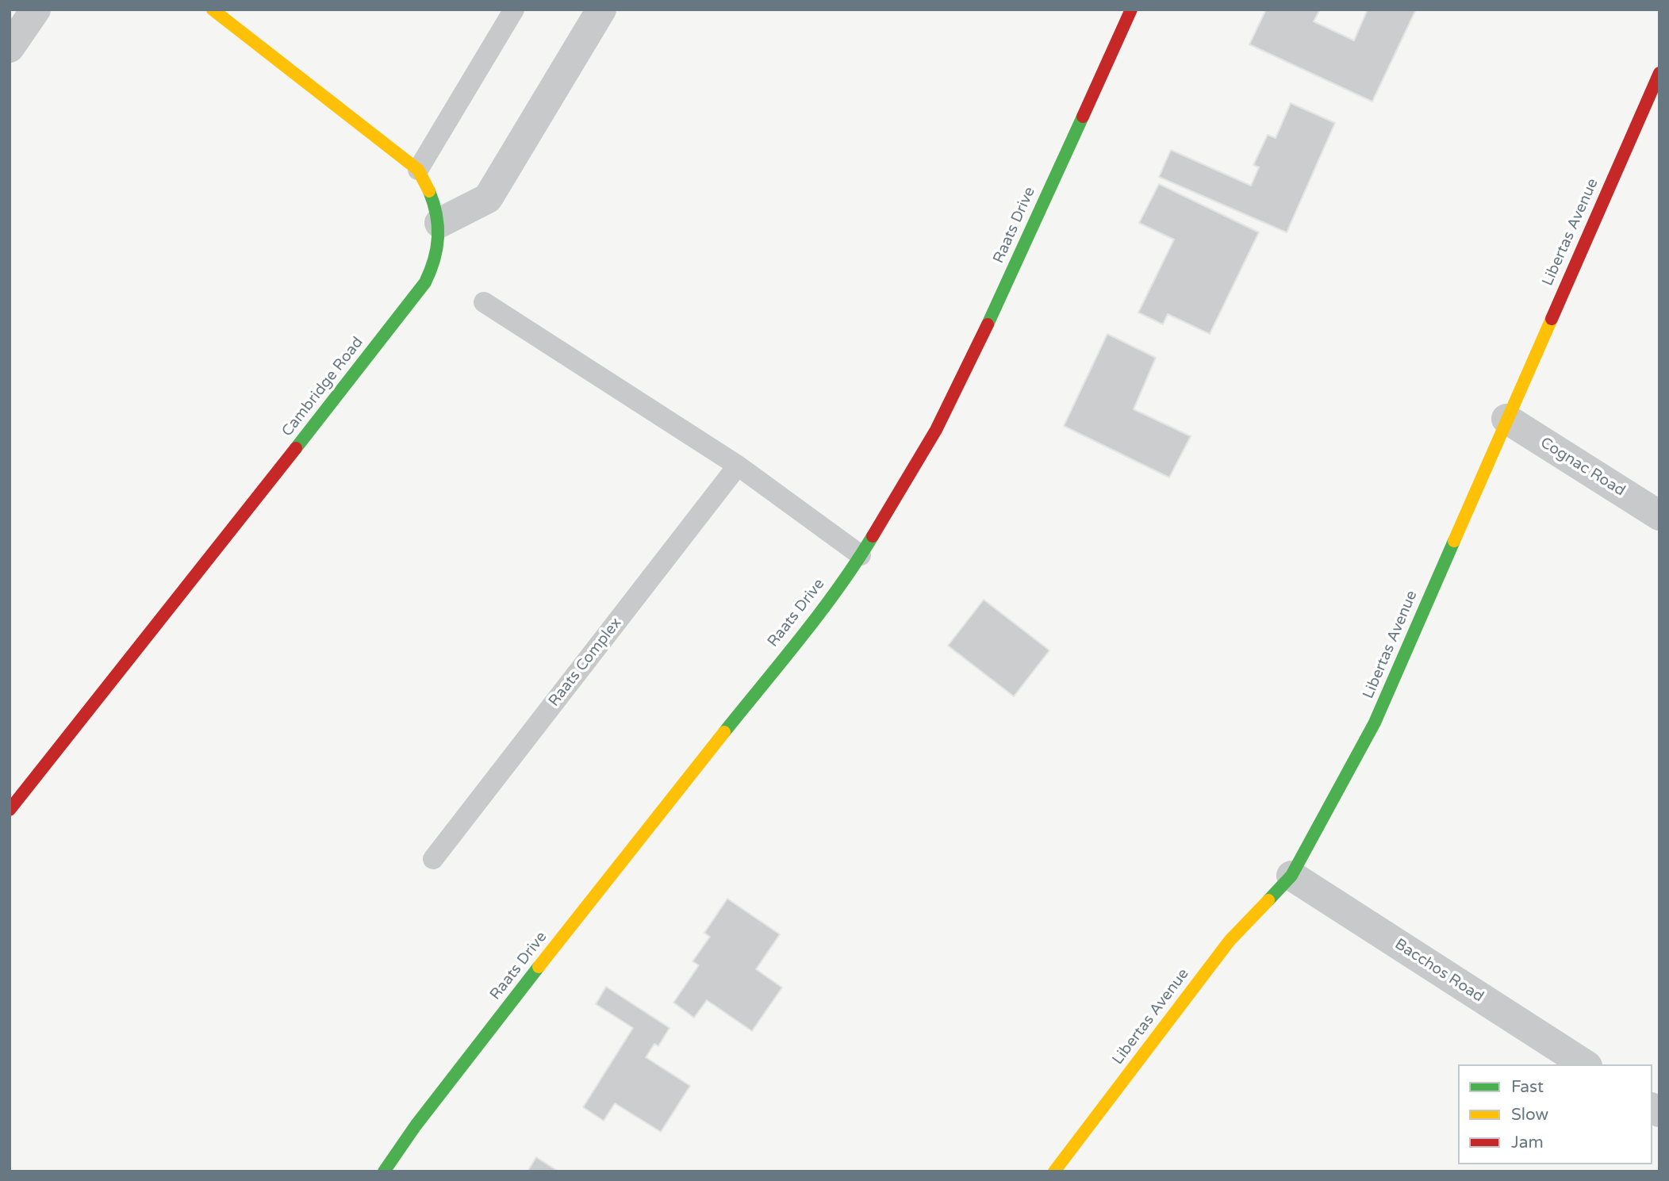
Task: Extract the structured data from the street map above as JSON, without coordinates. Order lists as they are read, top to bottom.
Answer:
{
  "streets": {
    "street": [
      "Raats Drive",
      "Libertas Avenue",
      "Cambridge Road",
      "Cognac Road",
      "Bacchos Road"
    ],
    "lane": ["Raats Complex"]
  },
  "crossings": [
    ["Libertas Avenue", "Cognac Road"],
    ["Libertas Avenue", "Bacchos Road"]
  ],
  "legend": ["Fast", "Slow", "Jam"]
}
